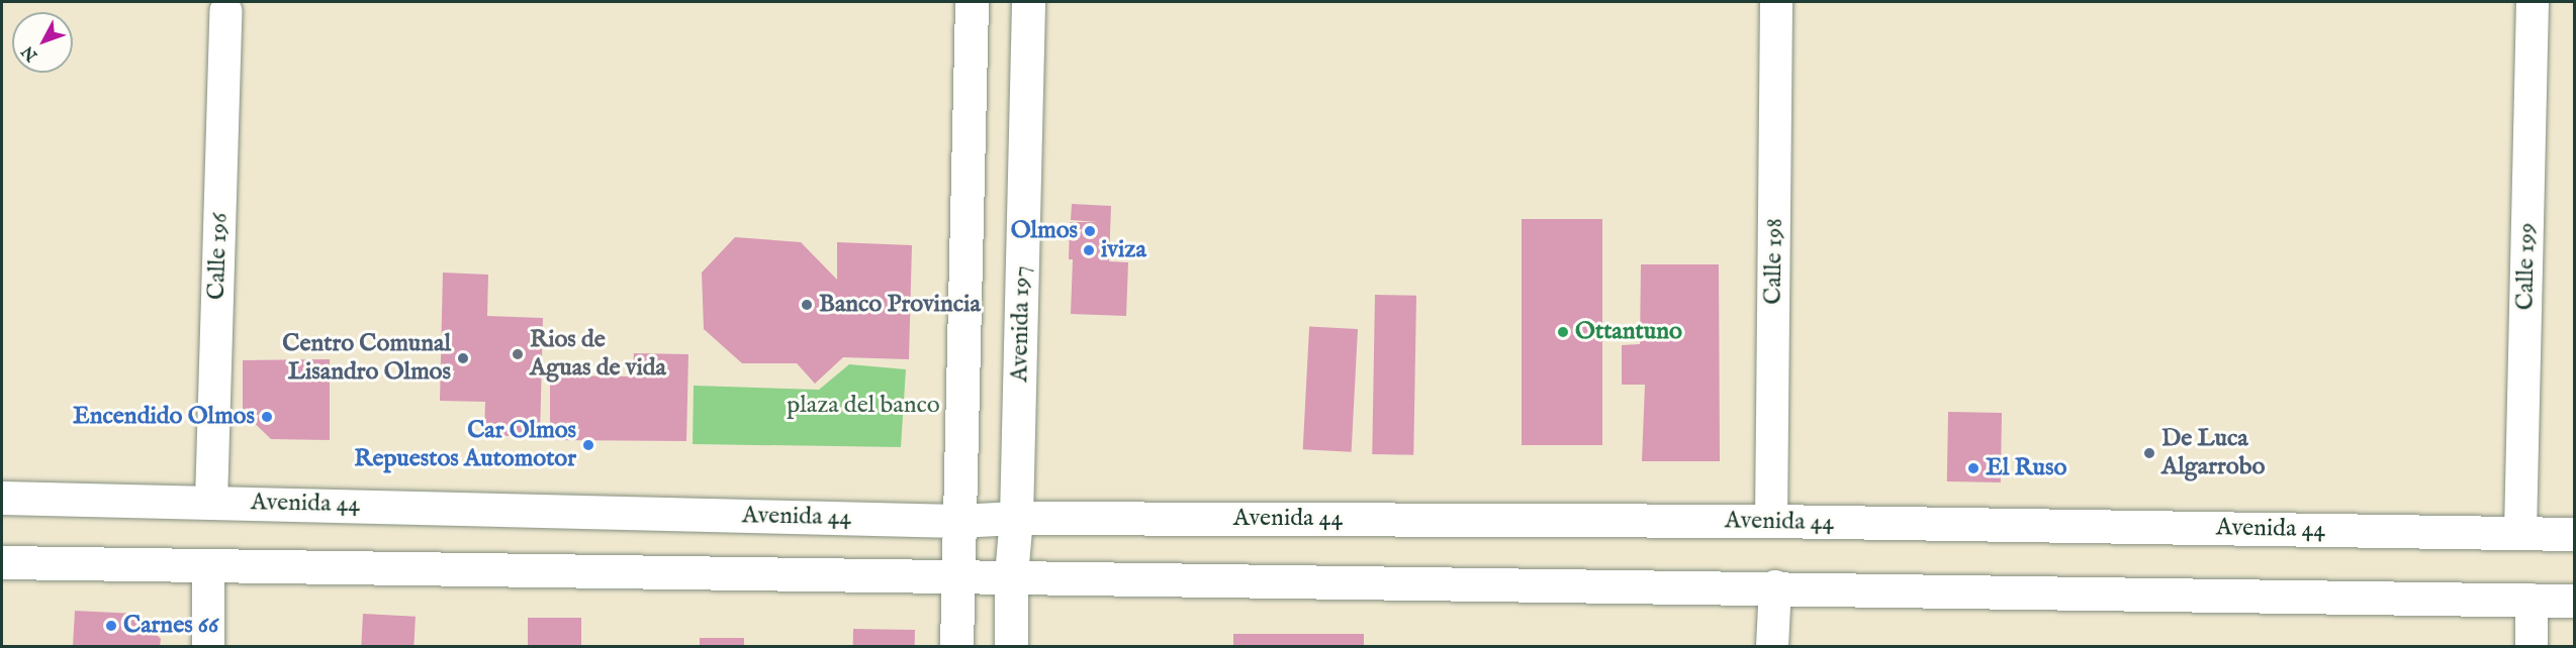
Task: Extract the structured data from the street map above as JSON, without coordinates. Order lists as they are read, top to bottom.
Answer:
{
  "streets": {
    "main road": ["Avenida 197", "Avenida 44"],
    "street": ["Calle 196", "Calle 198", "Calle 199"]
  },
  "crossings": [
    ["Calle 196", "Avenida 44"],
    ["Calle 198", "Avenida 44"],
    ["Calle 199", "Avenida 44"],
    ["Avenida 197", "Avenida 44"]
  ],
  "parks": ["plaza del banco"],
  "places": [
    "Olmos",
    "iviza",
    "Banco Provincia",
    "Ottantuno",
    "Rios de Aguas de vida",
    "Centro Comunal Lisandro Olmos",
    "Encendido Olmos",
    "Car Olmos Repuestos Automotor",
    "De Luca Algarrobo",
    "El Ruso",
    "Carnes 66"
  ],
  "north": "bottom left"
}
